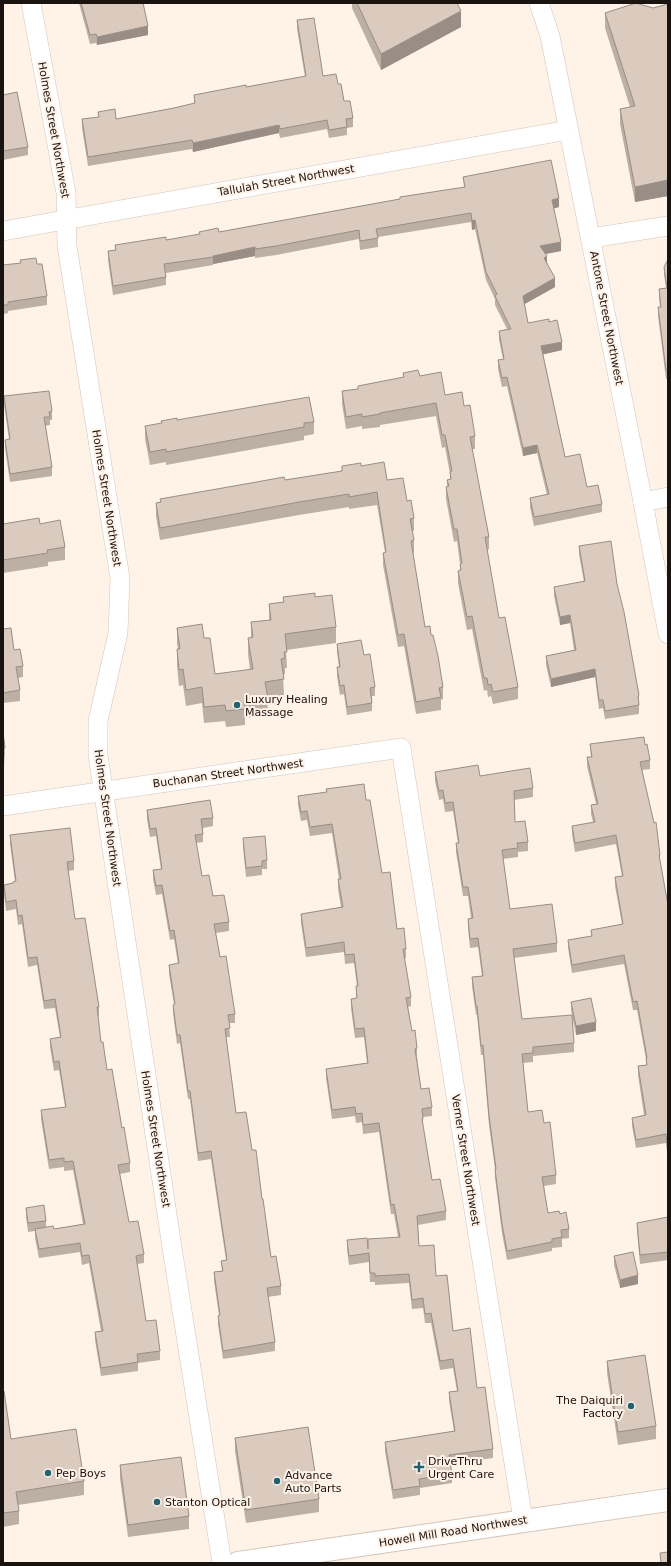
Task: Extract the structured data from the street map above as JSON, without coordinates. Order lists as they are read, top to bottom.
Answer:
{
  "streets": {
    "main road": ["Howell Mill Road Northwest"],
    "street": [
      "Holmes Street Northwest",
      "Tallulah Street Northwest",
      "Antone Street Northwest",
      "Buchanan Street Northwest",
      "Verner Street Northwest"
    ]
  },
  "crossings": [
    ["Holmes Street Northwest", "Tallulah Street Northwest"],
    ["Holmes Street Northwest", "Buchanan Street Northwest"],
    ["Tallulah Street Northwest", "Antone Street Northwest"],
    ["Buchanan Street Northwest", "Verner Street Northwest"],
    ["Verner Street Northwest", "Howell Mill Road Northwest"]
  ],
  "places": {
    "other": [
      "Luxury Healing Massage",
      "The Daiquiri Factory",
      "Pep Boys",
      "Advance Auto Parts",
      "Stanton Optical"
    ],
    "health": ["DriveThru Urgent Care"]
  }
}
